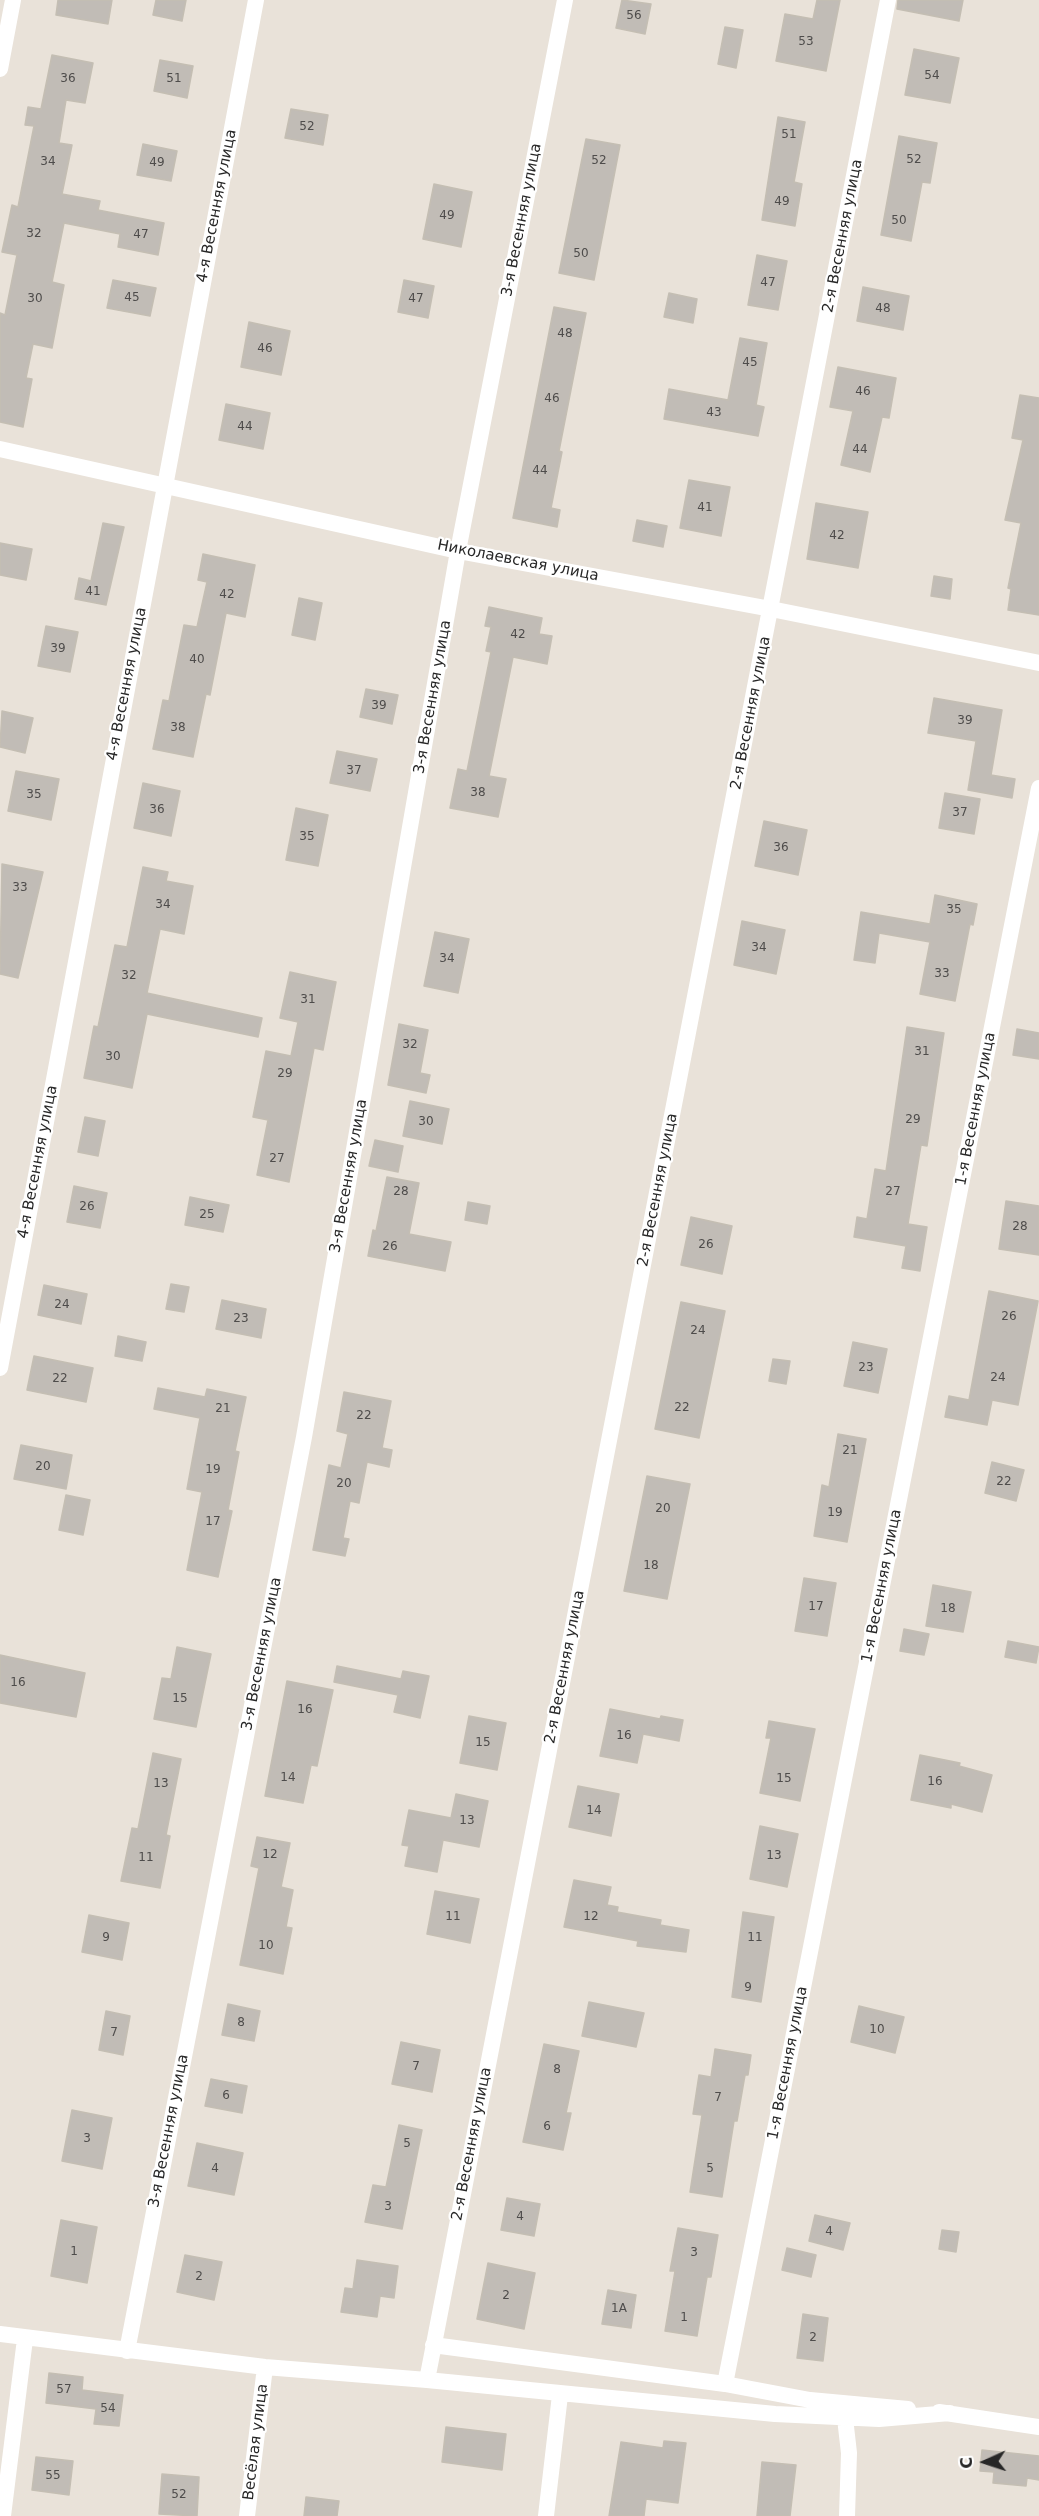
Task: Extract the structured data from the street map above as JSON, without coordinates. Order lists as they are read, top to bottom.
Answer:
{
  "streets": {
    "street": [
      "4-я Весенняя улица",
      "3-я Весенняя улица",
      "2-я Весенняя улица",
      "Николаевская улица",
      "1-я Весенняя улица",
      "Весёлая улица"
    ]
  },
  "crossings": [
    ["4-я Весенняя улица", "Николаевская улица"],
    ["3-я Весенняя улица", "Николаевская улица"],
    ["2-я Весенняя улица", "Николаевская улица"]
  ],
  "house_numbers": [
    "56",
    "53",
    "54",
    "36",
    "51",
    "52",
    "51",
    "52",
    "52",
    "34",
    "49",
    "49",
    "49",
    "50",
    "32",
    "47",
    "50",
    "47",
    "45",
    "30",
    "47",
    "48",
    "48",
    "46",
    "45",
    "46",
    "46",
    "43",
    "44",
    "44",
    "44",
    "41",
    "42",
    "41",
    "42",
    "42",
    "39",
    "40",
    "39",
    "39",
    "38",
    "37",
    "38",
    "35",
    "36",
    "37",
    "35",
    "36",
    "33",
    "34",
    "35",
    "34",
    "34",
    "33",
    "32",
    "31",
    "32",
    "31",
    "30",
    "29",
    "29",
    "30",
    "27",
    "28",
    "27",
    "26",
    "25",
    "28",
    "26",
    "26",
    "24",
    "26",
    "23",
    "24",
    "23",
    "24",
    "22",
    "22",
    "21",
    "22",
    "21",
    "20",
    "19",
    "22",
    "20",
    "20",
    "19",
    "17",
    "18",
    "17",
    "18",
    "16",
    "15",
    "16",
    "16",
    "15",
    "14",
    "15",
    "16",
    "13",
    "14",
    "13",
    "12",
    "13",
    "11",
    "11",
    "12",
    "9",
    "11",
    "10",
    "9",
    "8",
    "10",
    "7",
    "7",
    "8",
    "6",
    "7",
    "6",
    "3",
    "5",
    "4",
    "5",
    "3",
    "4",
    "4",
    "1",
    "3",
    "2",
    "2",
    "1А",
    "1",
    "2",
    "57",
    "54",
    "55",
    "52"
  ],
  "north": "left"
}
